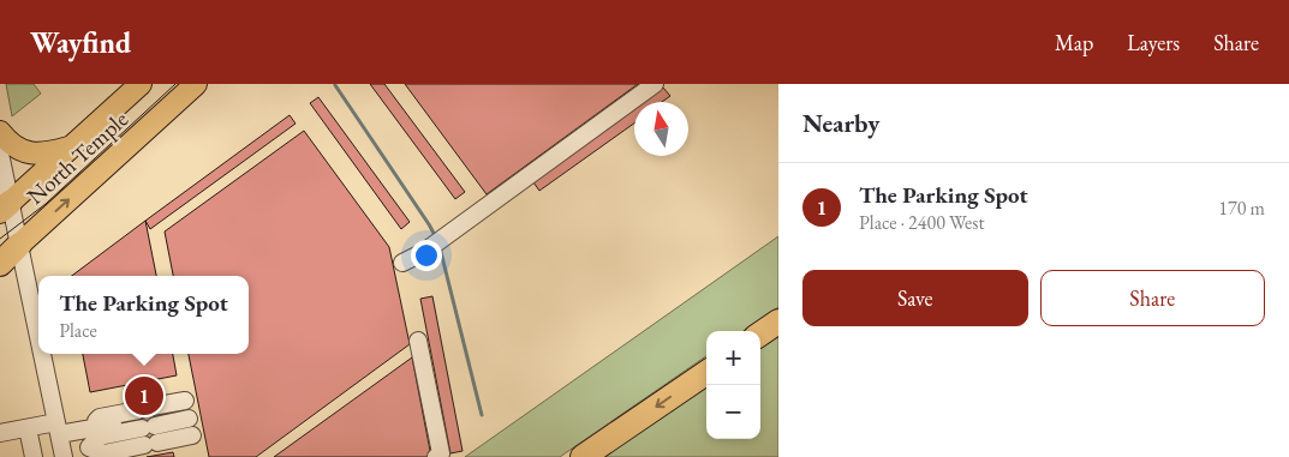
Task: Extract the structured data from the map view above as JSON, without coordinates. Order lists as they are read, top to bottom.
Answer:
{
  "streets": {
    "main road": ["North Temple"]
  },
  "north": "top",
  "page": {
    "header": "Wayfind",
    "nav": ["Map", "Layers", "Share"],
    "heading": "Nearby",
    "list": [
      {
        "mark": "1",
        "name": "The Parking Spot",
        "note": "Place · 2400 West",
        "value": "170 m"
      }
    ],
    "buttons": ["Save", "Share"],
    "popup": ["The Parking Spot", "Place"],
    "map_buttons": ["+", "−"],
    "pins": "1"
  }
}
